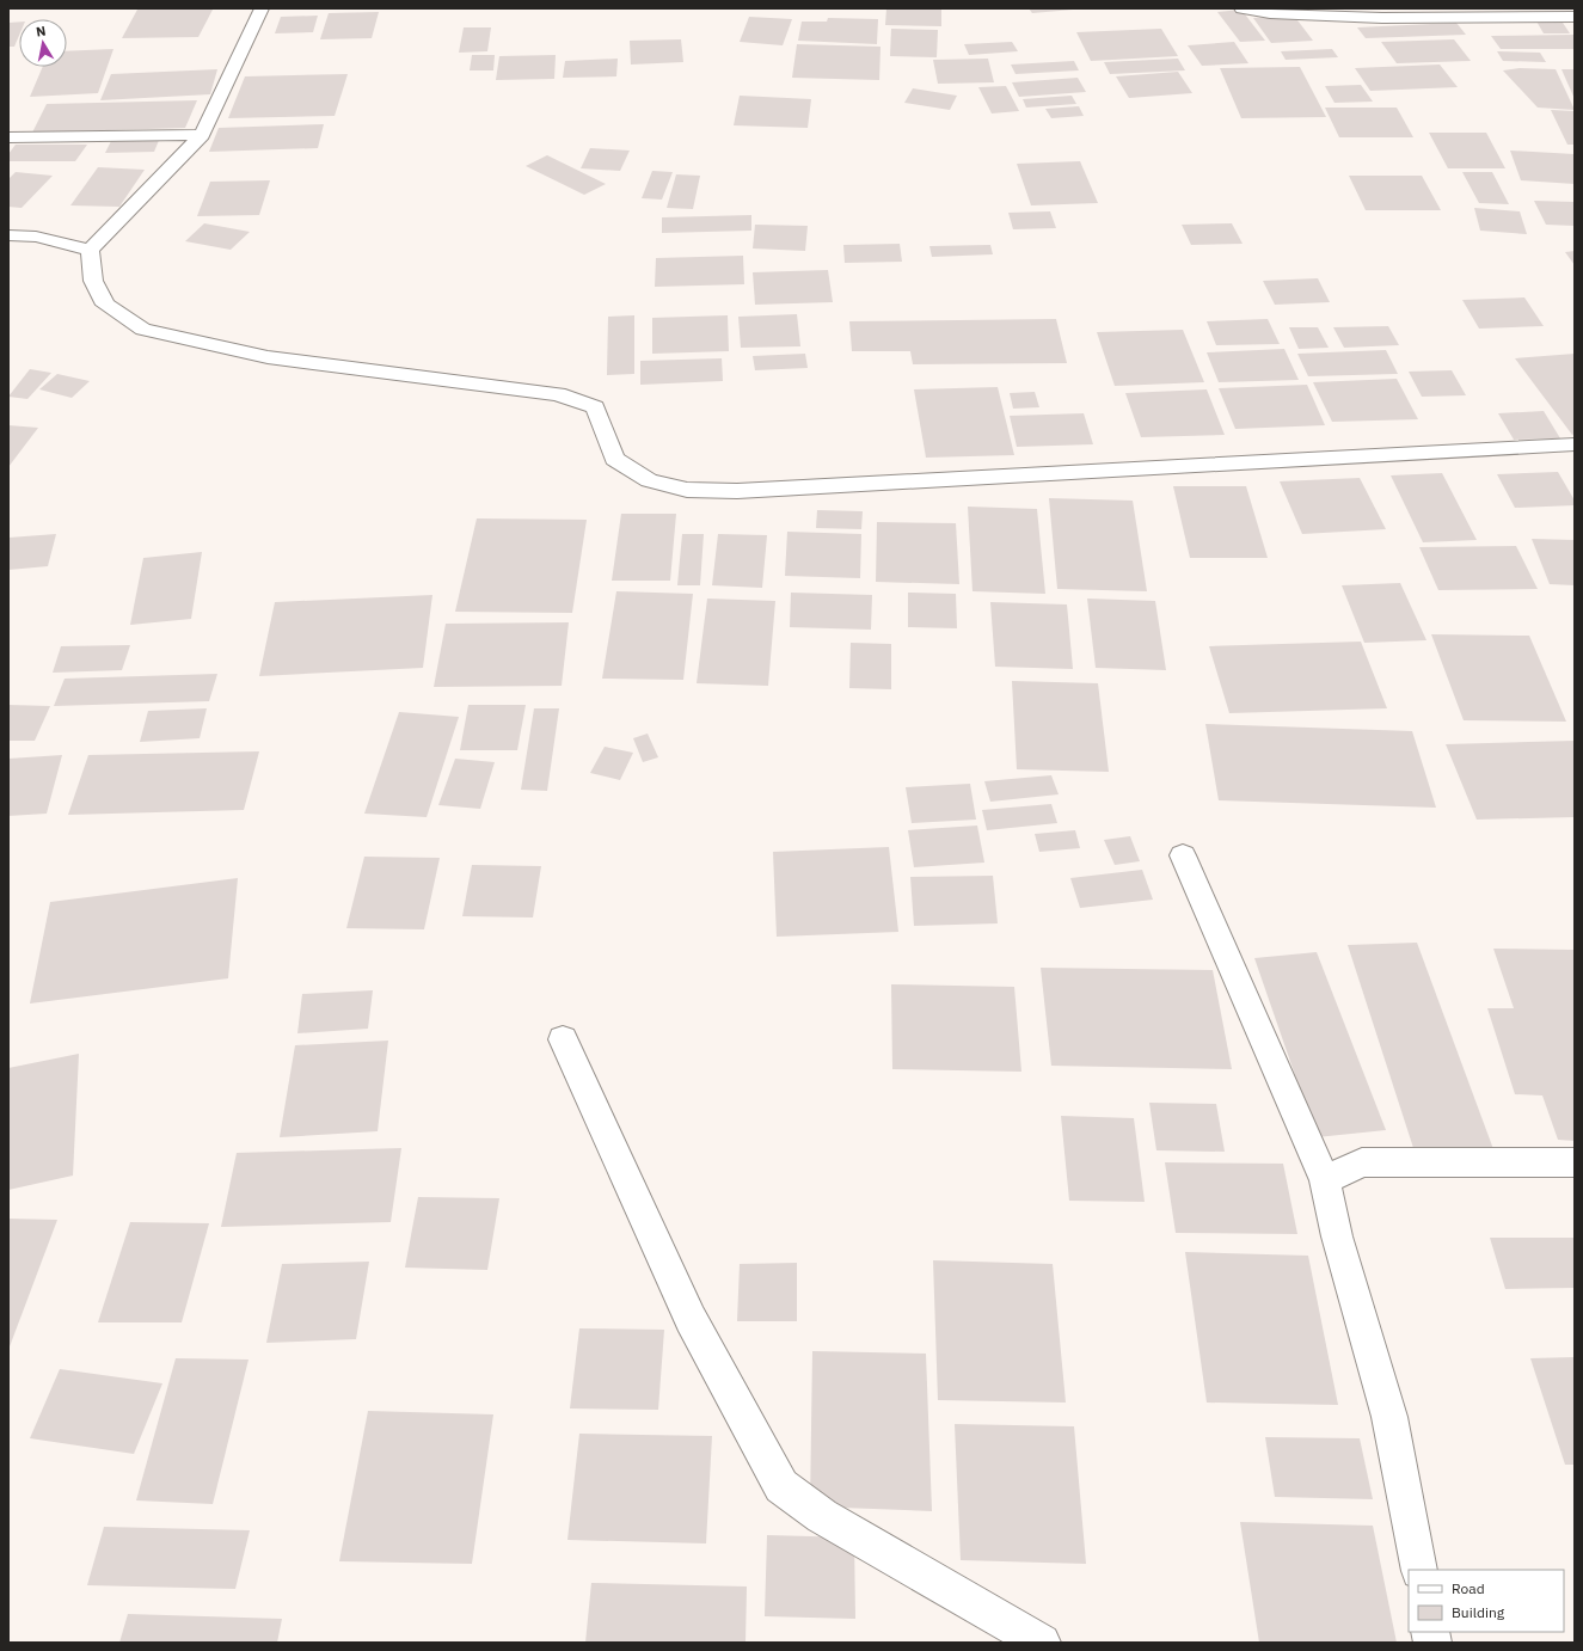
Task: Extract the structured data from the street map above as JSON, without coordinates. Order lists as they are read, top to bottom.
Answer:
{
  "legend": ["Road", "Building"],
  "north": "top"
}
